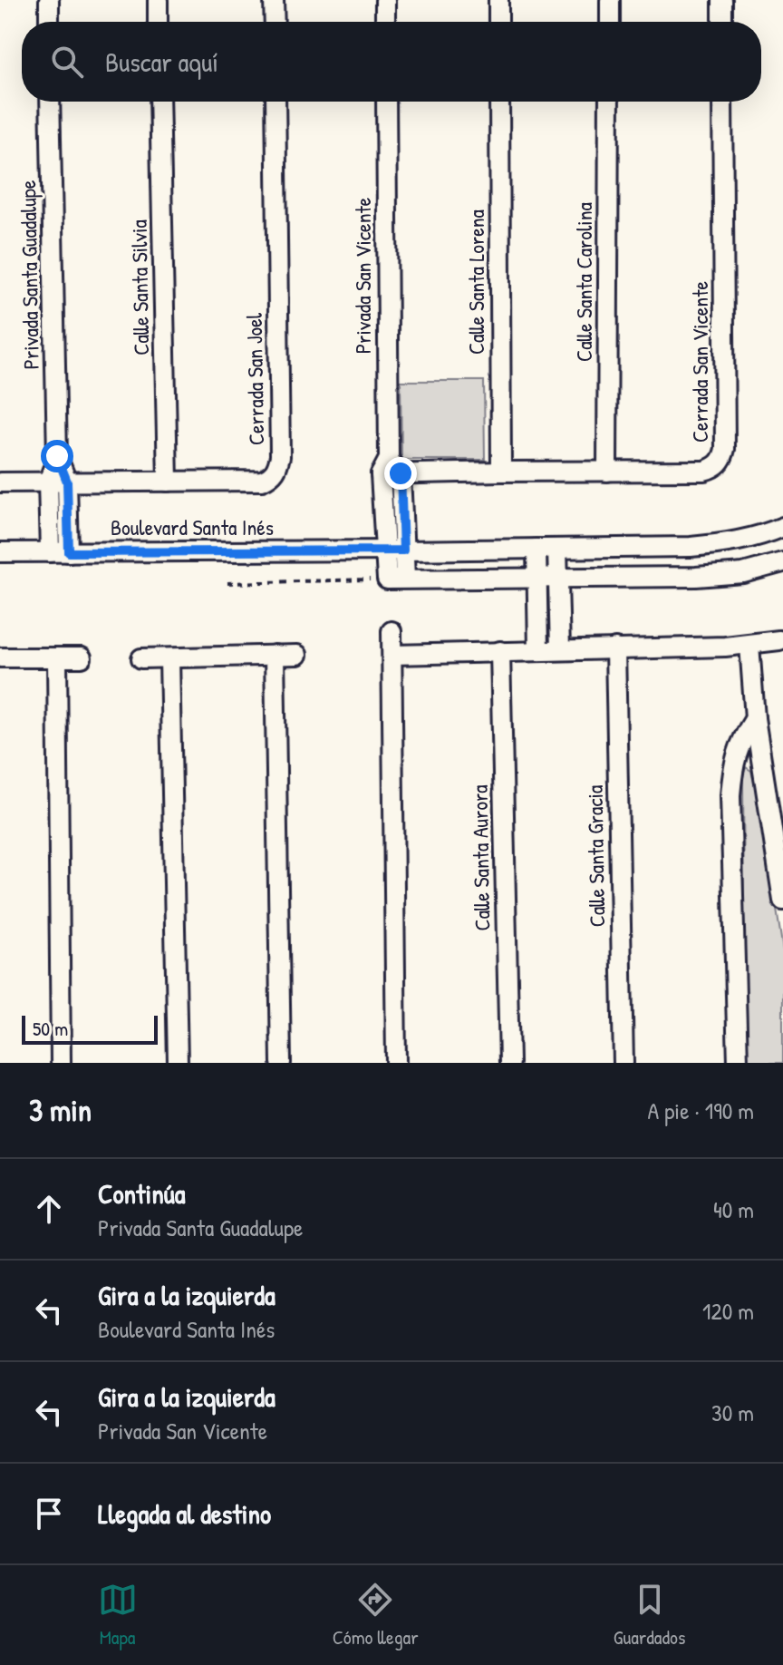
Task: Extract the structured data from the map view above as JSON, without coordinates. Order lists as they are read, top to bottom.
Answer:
{
  "streets": {
    "street": [
      "Privada Santa Guadalupe",
      "Privada San Vicente",
      "Calle Santa Lorena",
      "Calle Santa Carolina",
      "Calle Santa Silvia",
      "Cerrada San Vicente",
      "Cerrada San Joel",
      "Boulevard Santa Inés",
      "Calle Santa Gracia",
      "Calle Santa Aurora"
    ]
  },
  "crossings": [
    ["Privada Santa Guadalupe", "Cerrada San Joel"],
    ["Privada Santa Guadalupe", "Boulevard Santa Inés"],
    ["Privada San Vicente", "Cerrada San Vicente"],
    ["Privada San Vicente", "Boulevard Santa Inés"],
    ["Calle Santa Lorena", "Cerrada San Vicente"],
    ["Calle Santa Carolina", "Cerrada San Vicente"],
    ["Calle Santa Silvia", "Cerrada San Joel"]
  ],
  "scale_bar": "50 m",
  "page": {
    "search": "Buscar aquí",
    "scale": "50 m",
    "heading": ["3 min", "A pie · 190 m"],
    "list": [
      ["Continúa", "Privada Santa Guadalupe", "40 m"],
      ["Gira a la izquierda", "Boulevard Santa Inés", "120 m"],
      ["Gira a la izquierda", "Privada San Vicente", "30 m"],
      "Llegada al destino"
    ],
    "nav": ["Mapa", "Cómo llegar", "Guardados"]
  }
}
